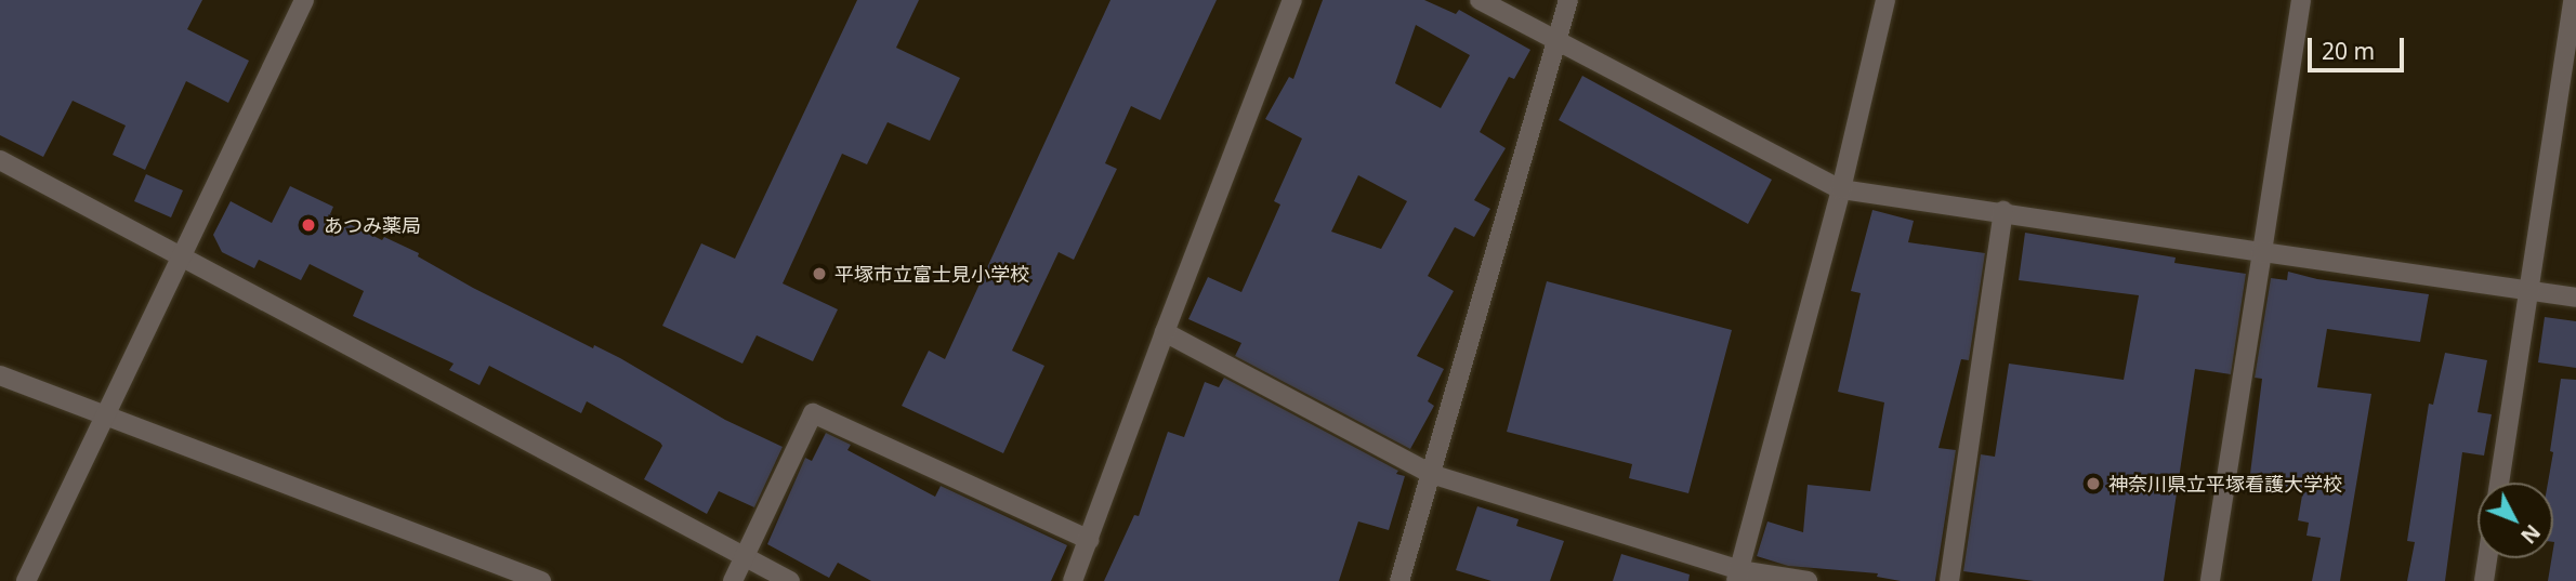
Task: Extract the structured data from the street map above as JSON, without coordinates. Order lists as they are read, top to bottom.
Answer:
{
  "places": ["あつみ薬局", "平塚市立富士見小学校", "神奈川県立平塚看護大学校"],
  "scale_bar": "20 m",
  "north": "bottom right"
}
